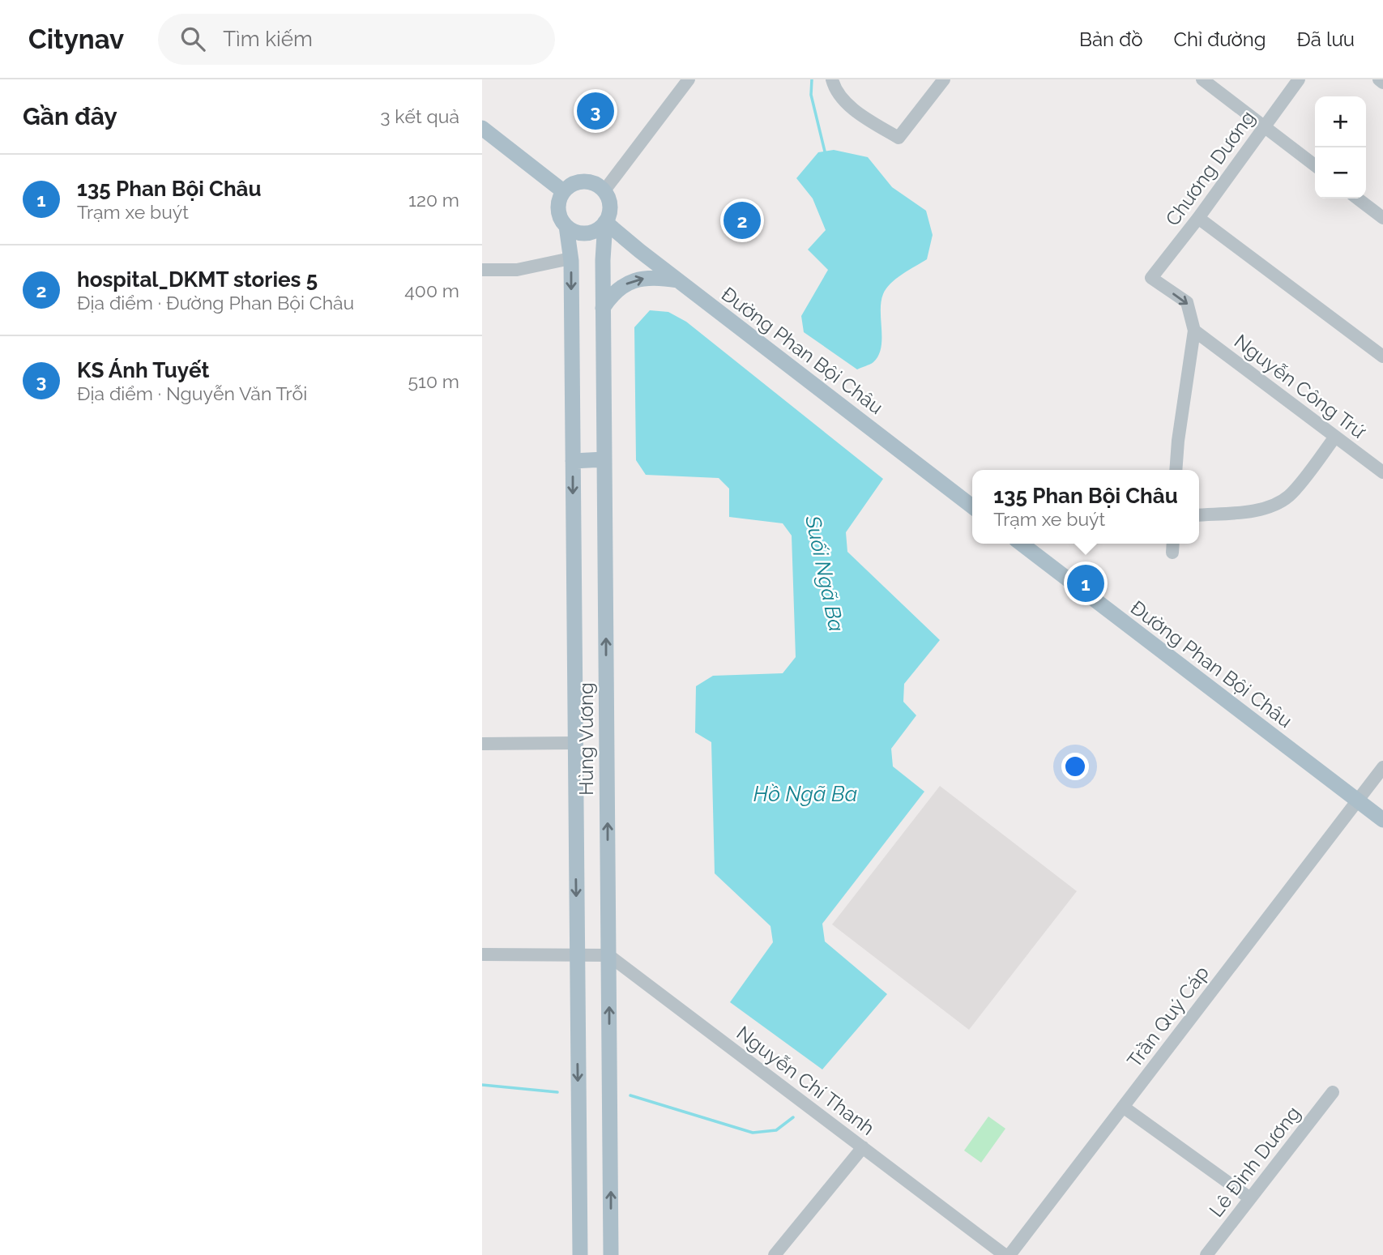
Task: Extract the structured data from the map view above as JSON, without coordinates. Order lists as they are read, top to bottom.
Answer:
{
  "streets": {
    "main road": ["Đường Phan Bội Châu", "Hùng Vương"],
    "street": [
      "Chương Dương",
      "Nguyễn Công Trứ",
      "Trần Quý Cáp",
      "Nguyễn Chí Thanh",
      "Lê Đình Dương"
    ]
  },
  "crossings": [
    ["Chương Dương", "Nguyễn Công Trứ"],
    ["Đường Phan Bội Châu", "Hùng Vương"],
    ["Đường Phan Bội Châu", "Trần Quý Cáp"],
    ["Hùng Vương", "Nguyễn Chí Thanh"]
  ],
  "water": ["Suối Ngã Ba", "Hồ Ngã Ba"],
  "page": {
    "header": "Citynav",
    "search": "Tìm kiếm",
    "nav": ["Bản đồ", "Chỉ đường", "Đã lưu"],
    "heading": ["Gần đây", "3 kết quả"],
    "pins": ["3", "2", "1"],
    "map_buttons": ["+", "−"],
    "list": [
      {
        "mark": "1",
        "name": "135 Phan Bội Châu",
        "note": "Trạm xe buýt",
        "value": "120 m"
      },
      {
        "mark": "2",
        "name": "hospital_DKMT stories 5",
        "note": "Địa điểm · Đường Phan Bội Châu",
        "value": "400 m"
      },
      {
        "mark": "3",
        "name": "KS Ánh Tuyết",
        "note": "Địa điểm · Nguyễn Văn Trỗi",
        "value": "510 m"
      }
    ],
    "popup": ["135 Phan Bội Châu", "Trạm xe buýt"]
  }
}
